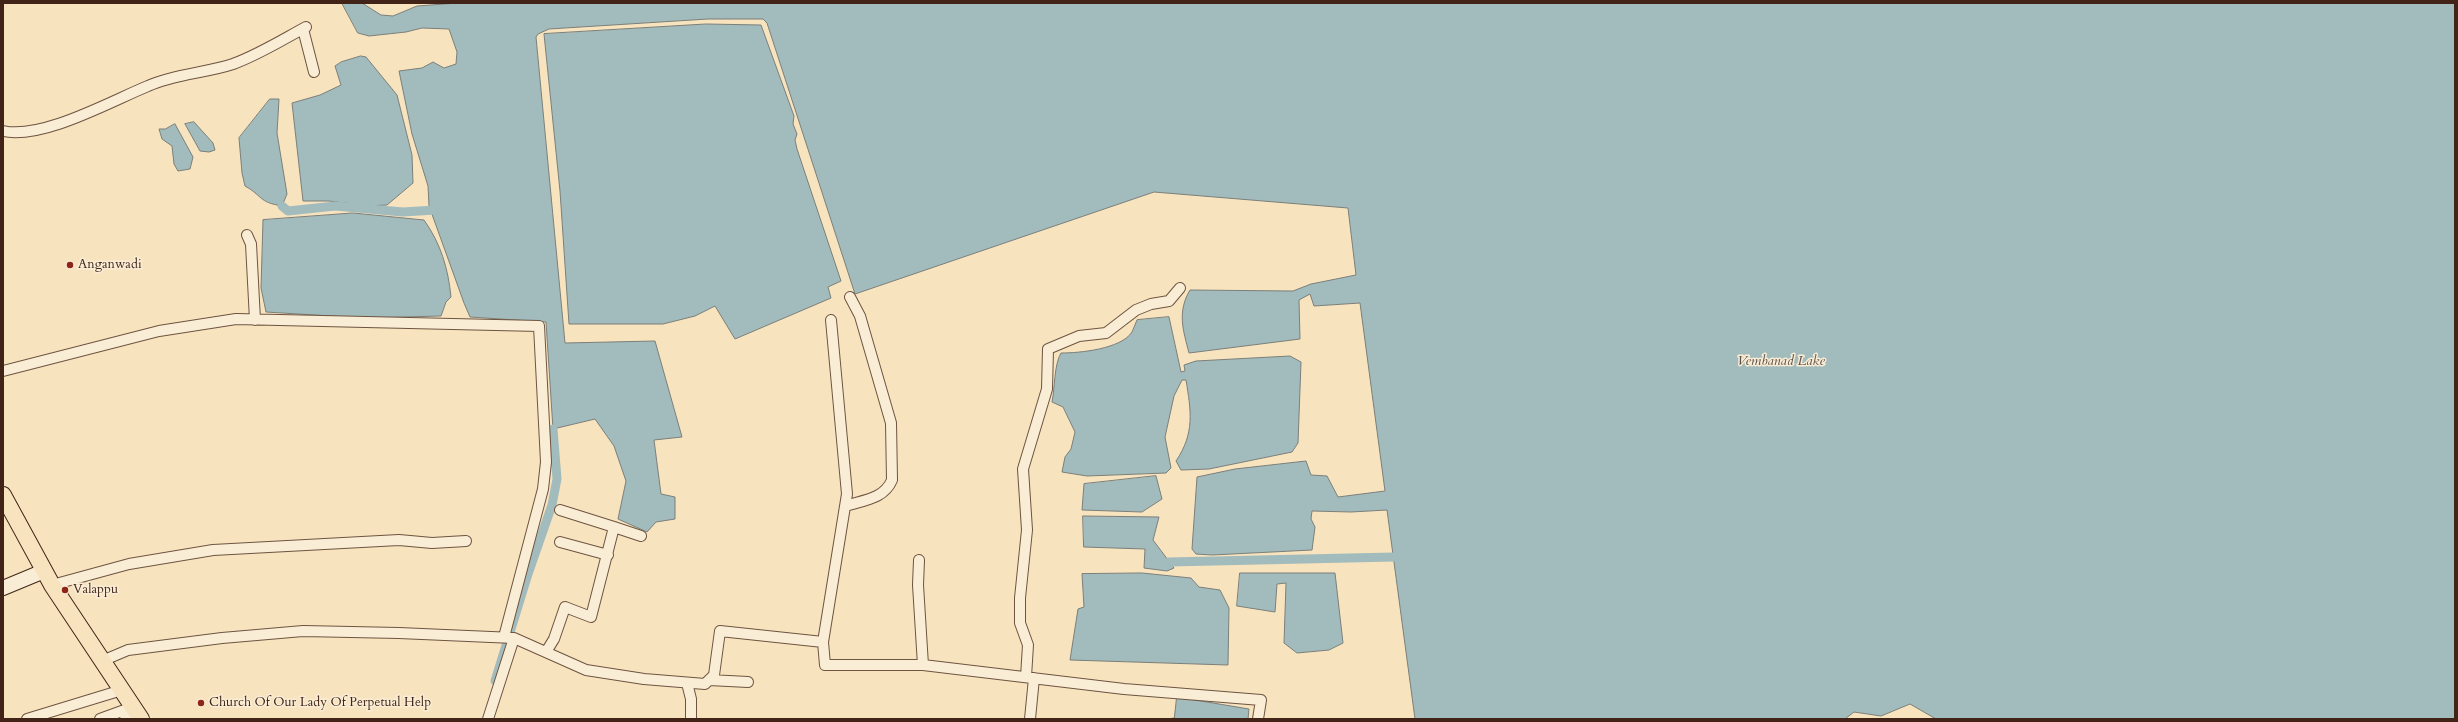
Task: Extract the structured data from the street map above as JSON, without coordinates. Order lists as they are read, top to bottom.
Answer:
{
  "water": ["Vembanad Lake"],
  "places": ["Anganwadi", "Valappu", "Church Of Our Lady Of Perpetual Help"]
}
